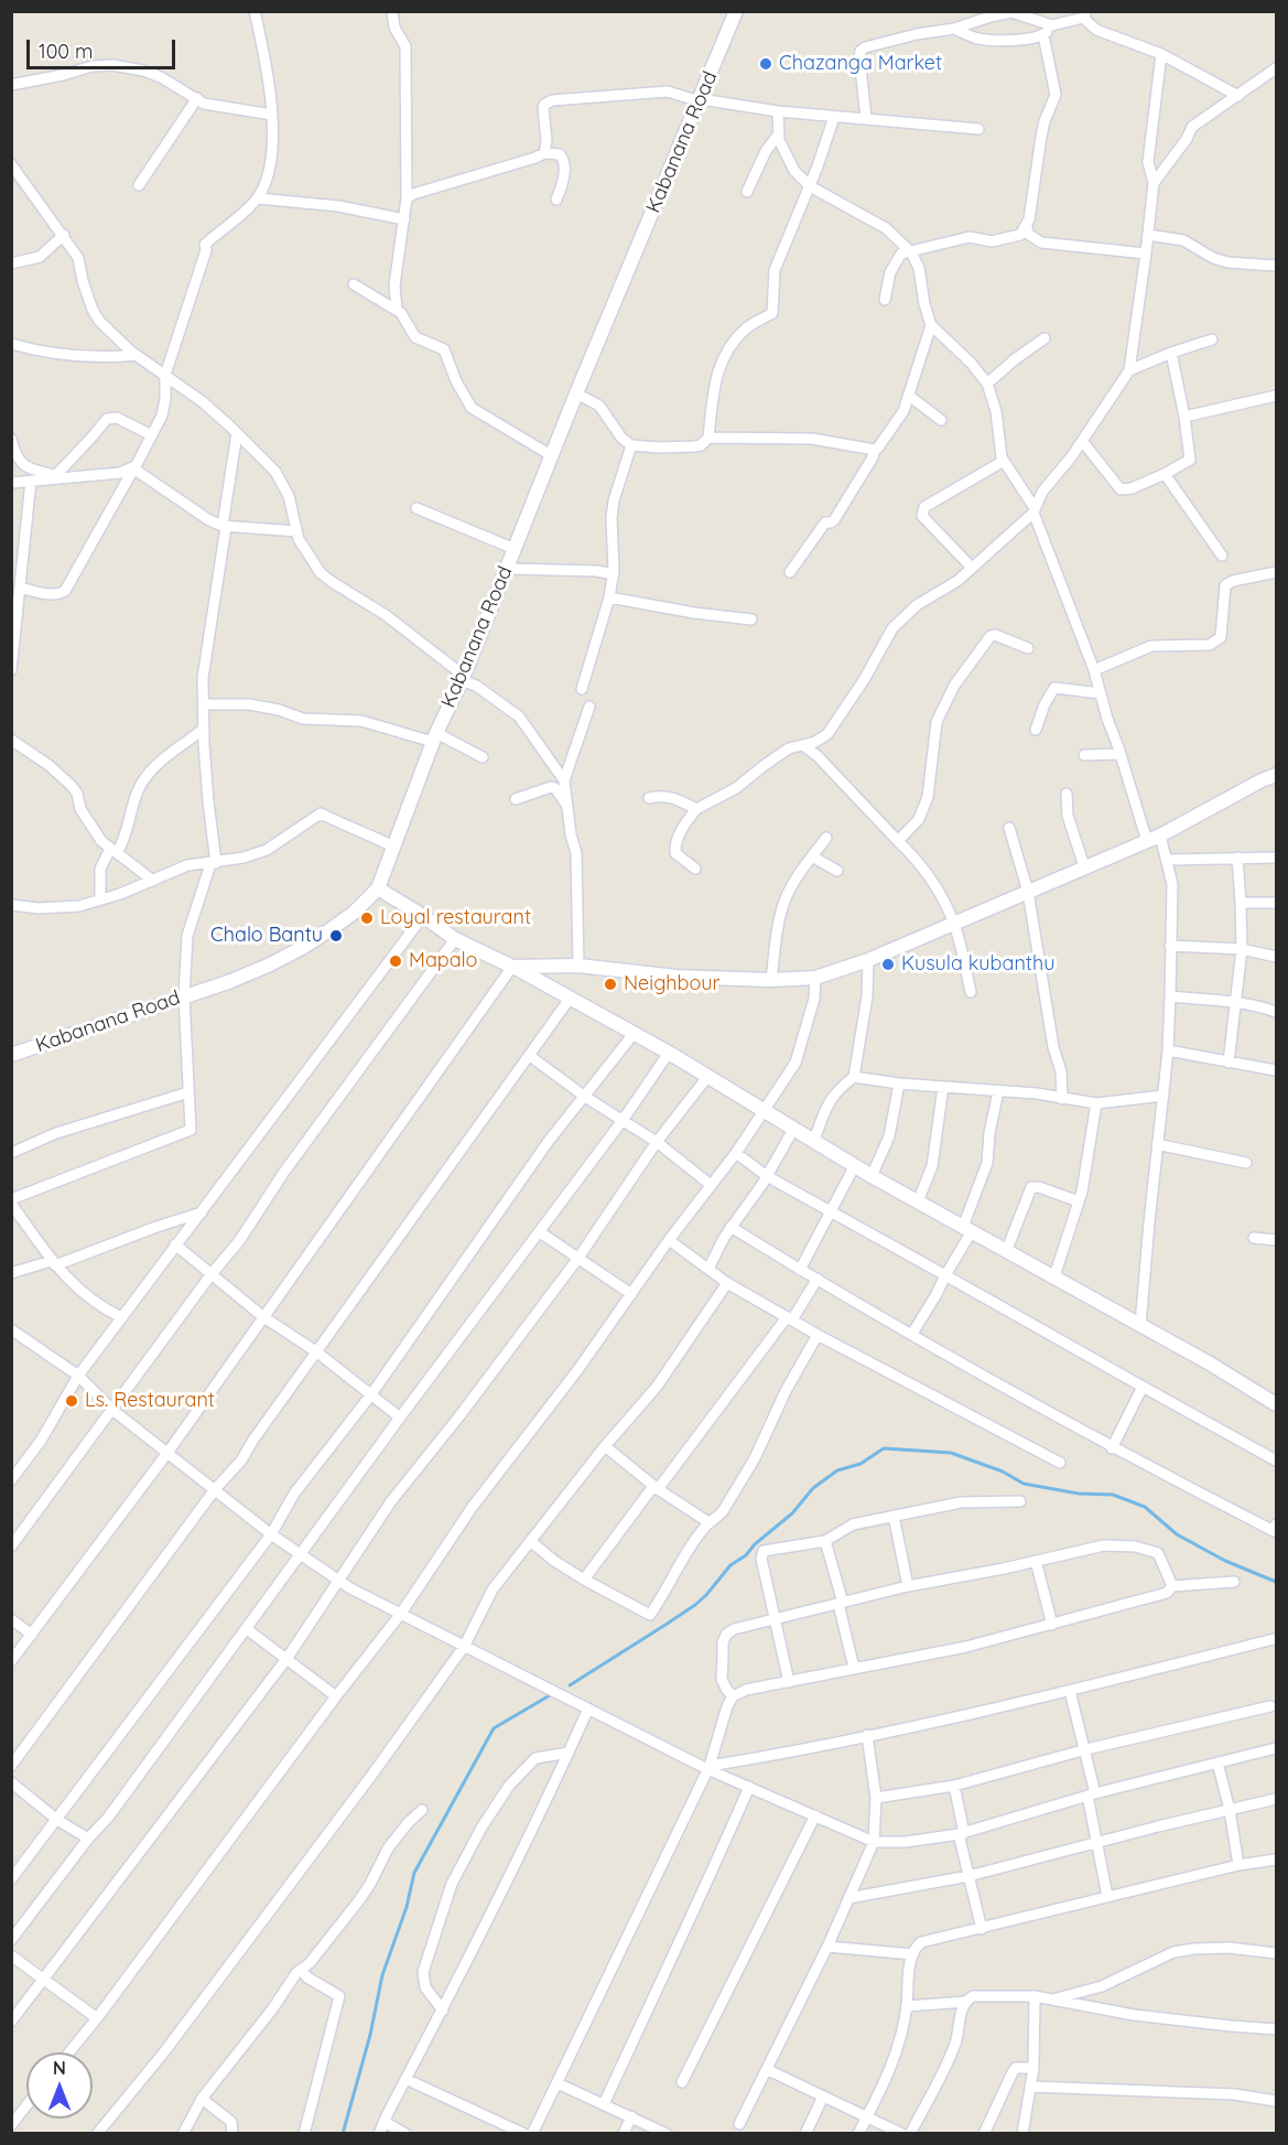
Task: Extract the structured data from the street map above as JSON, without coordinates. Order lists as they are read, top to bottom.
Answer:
{
  "streets": {
    "street": ["Kabanana Road"]
  },
  "places": [
    "Chazanga Market",
    "Loyal restaurant",
    "Chalo Bantu",
    "Mapalo",
    "Kusula kubanthu",
    "Neighbour",
    "Ls. Restaurant"
  ],
  "scale_bar": "100 m",
  "north": "top"
}
